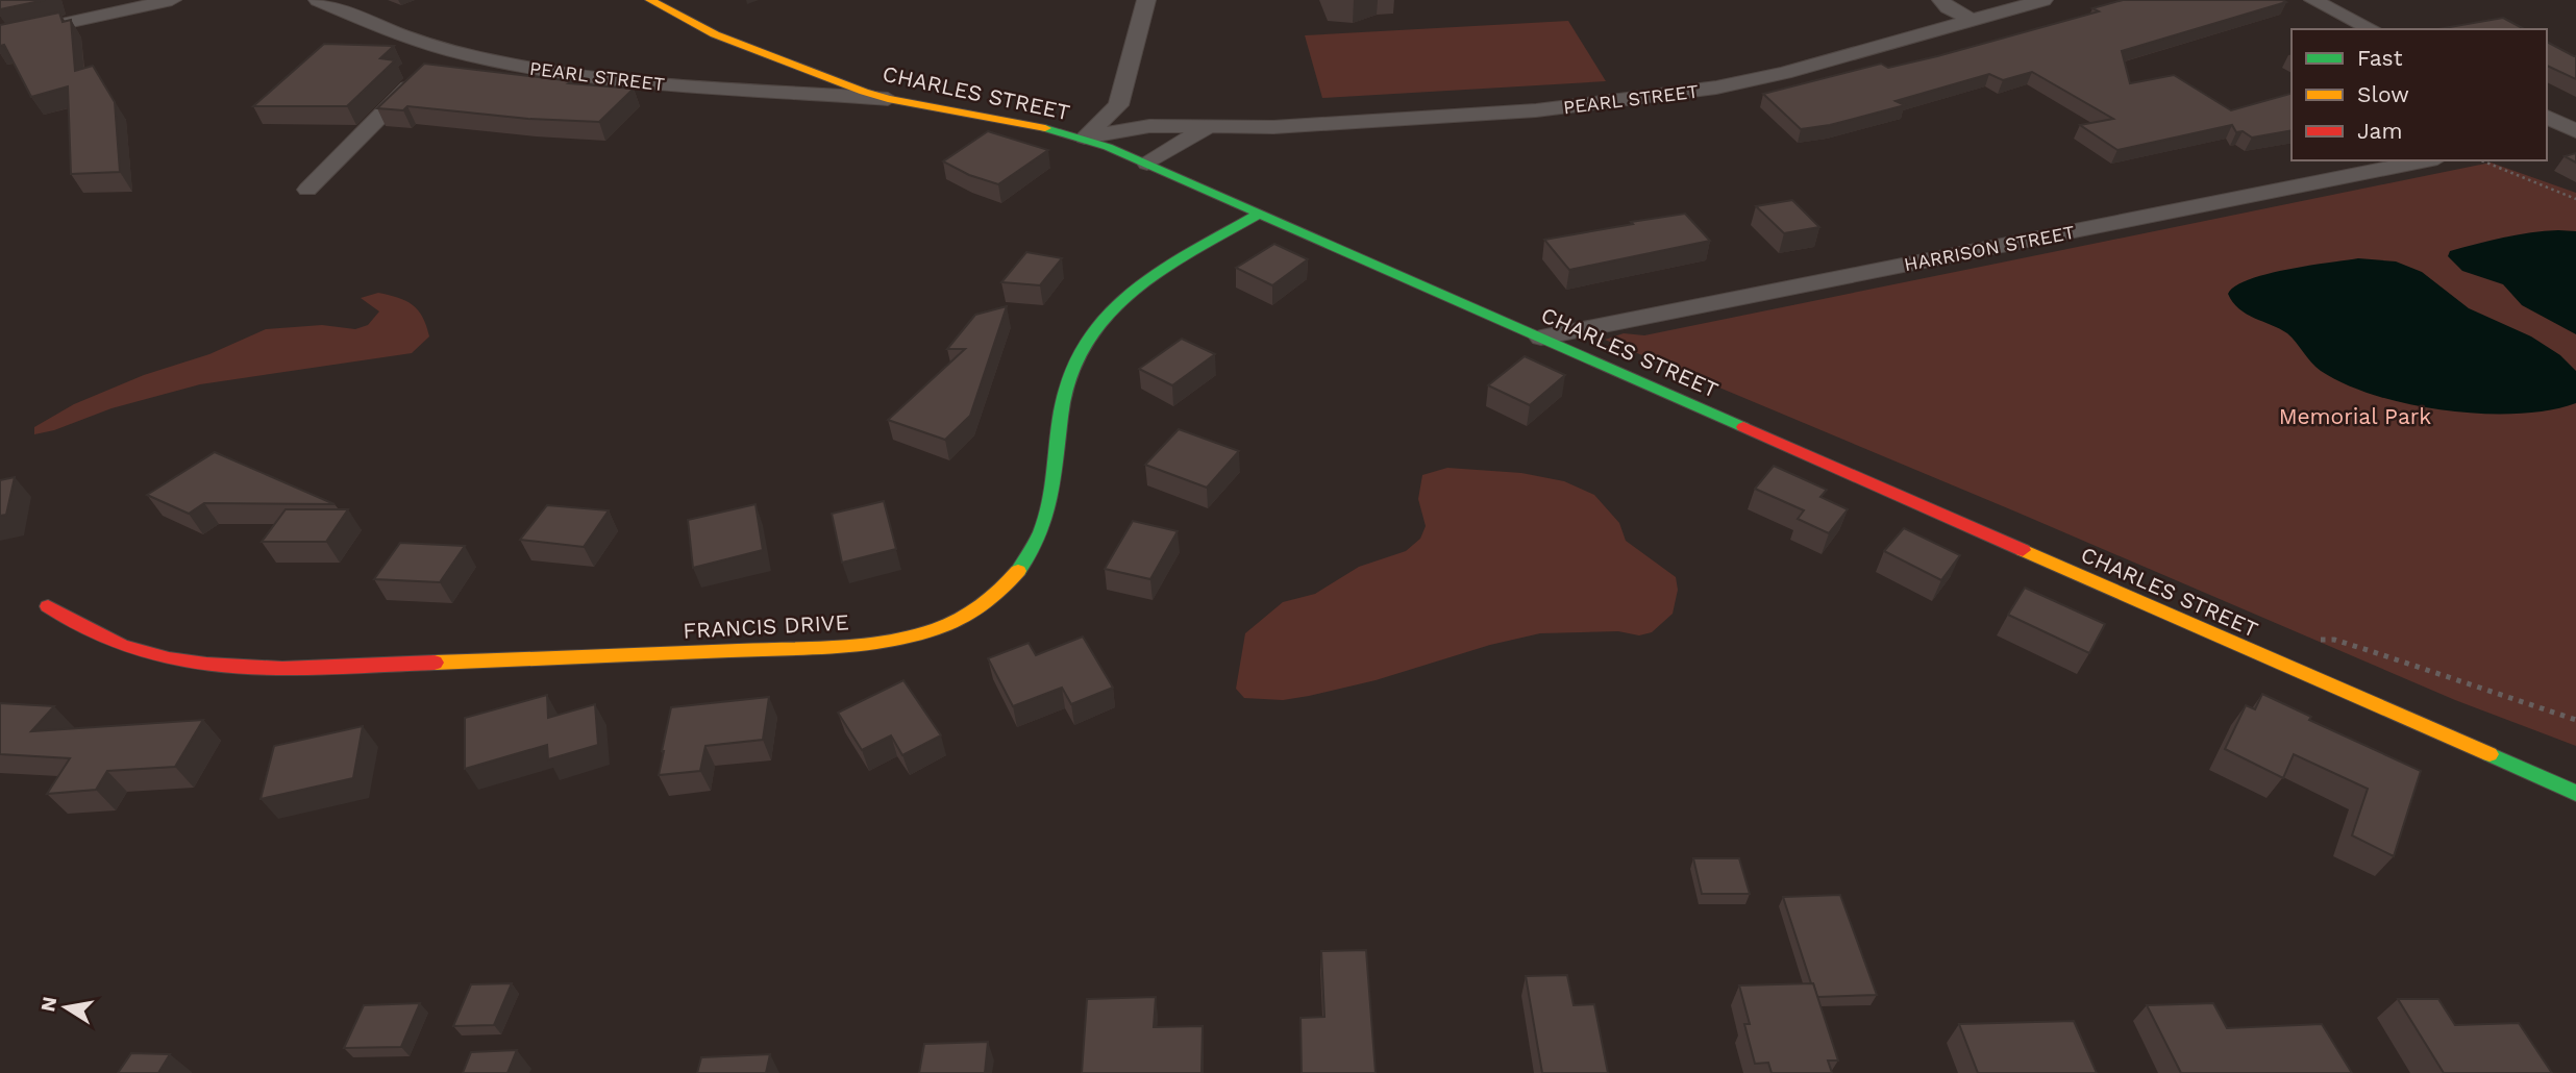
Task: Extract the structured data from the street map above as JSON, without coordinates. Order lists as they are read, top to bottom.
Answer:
{
  "streets": {
    "street": [
      "PEARL STREET",
      "CHARLES STREET",
      "HARRISON STREET",
      "FRANCIS DRIVE"
    ]
  },
  "crossings": [
    ["PEARL STREET", "CHARLES STREET"],
    ["CHARLES STREET", "HARRISON STREET"],
    ["CHARLES STREET", "FRANCIS DRIVE"]
  ],
  "parks": ["Memorial Park"],
  "legend": ["Fast", "Slow", "Jam"],
  "north": "left"
}
